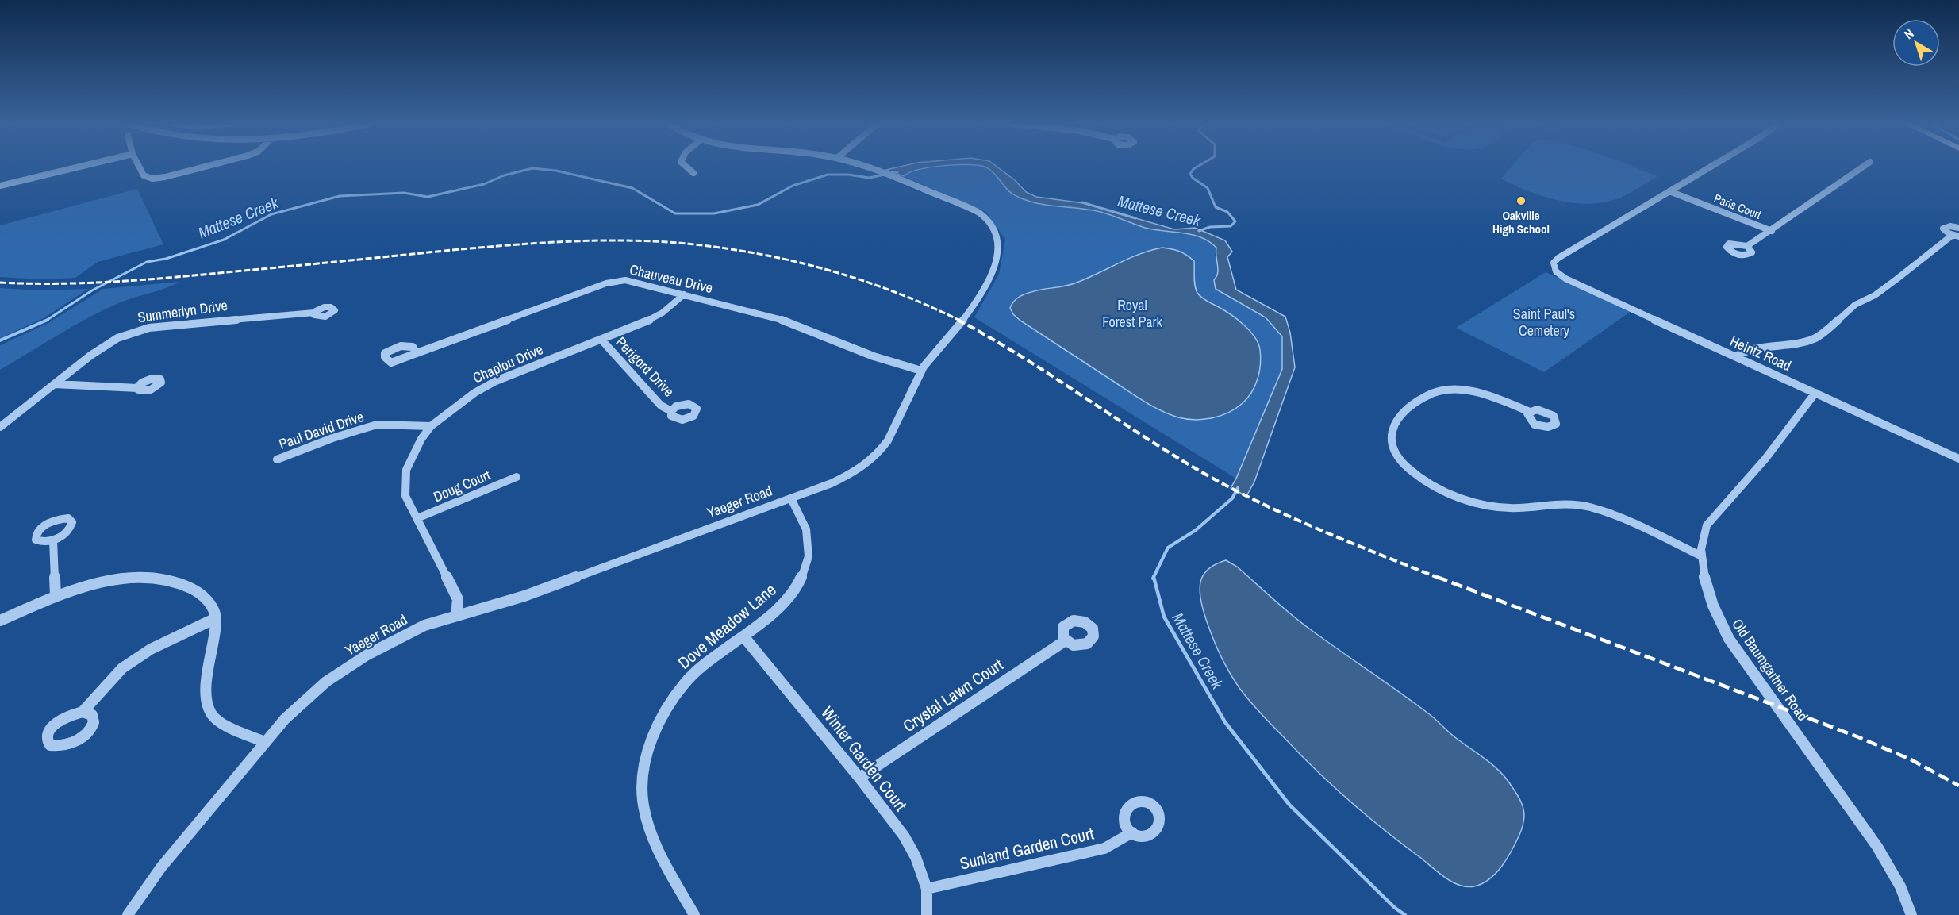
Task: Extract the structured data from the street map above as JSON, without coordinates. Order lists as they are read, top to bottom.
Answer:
{
  "streets": {
    "street": [
      "Paris Court",
      "Chauveau Drive",
      "Summerlyn Drive",
      "Heintz Road",
      "Chaplou Drive",
      "Perigord Drive",
      "Paul David Drive",
      "Doug Court",
      "Yaeger Road",
      "Dove Meadow Lane",
      "Old Baumgartner Road",
      "Crystal Lawn Court",
      "Winter Garden Court",
      "Sunland Garden Court"
    ]
  },
  "crossings": [
    ["Paris Court", "Heintz Road"],
    ["Chauveau Drive", "Chaplou Drive"],
    ["Chauveau Drive", "Yaeger Road"],
    ["Heintz Road", "Old Baumgartner Road"],
    ["Chaplou Drive", "Perigord Drive"],
    ["Chaplou Drive", "Paul David Drive"],
    ["Chaplou Drive", "Doug Court"],
    ["Chaplou Drive", "Yaeger Road"],
    ["Yaeger Road", "Dove Meadow Lane"],
    ["Dove Meadow Lane", "Winter Garden Court"],
    ["Crystal Lawn Court", "Winter Garden Court"],
    ["Winter Garden Court", "Sunland Garden Court"]
  ],
  "water": ["Mattese Creek"],
  "parks": ["Royal Forest Park", "Saint Paul's Cemetery"],
  "places": ["Oakville High School"],
  "north": "top left"
}
